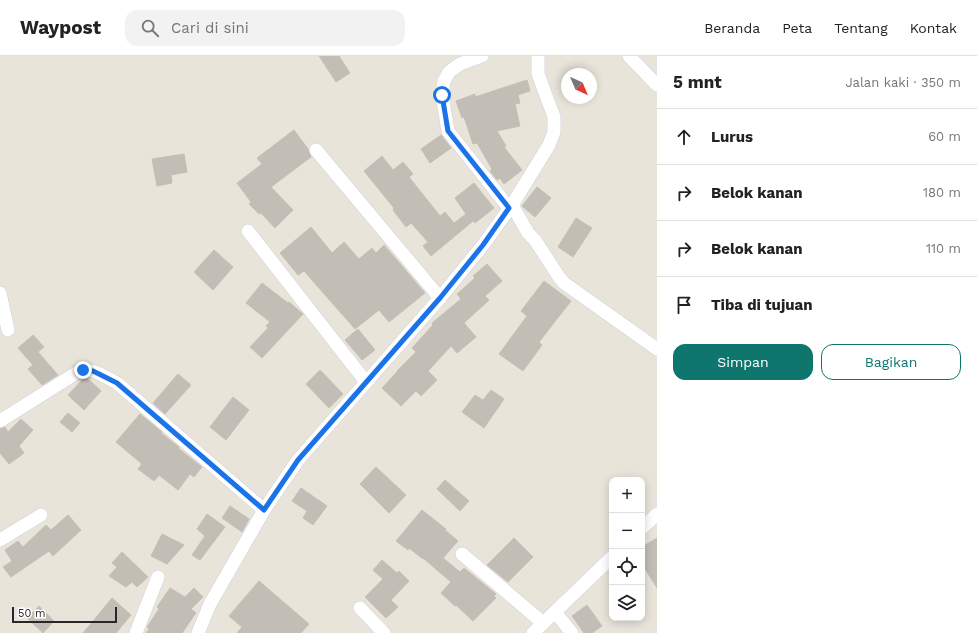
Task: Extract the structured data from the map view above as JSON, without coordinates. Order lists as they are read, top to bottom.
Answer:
{
  "scale_bar": "50 m",
  "north": "bottom right",
  "page": {
    "header": "Waypost",
    "search": "Cari di sini",
    "nav": [
      "Beranda",
      "Peta",
      "Tentang",
      "Kontak"
    ],
    "heading": ["5 mnt", "Jalan kaki · 350 m"],
    "list": [
      ["Lurus", "60 m"],
      ["Belok kanan", "180 m"],
      ["Belok kanan", "110 m"],
      "Tiba di tujuan"
    ],
    "buttons": ["Simpan", "Bagikan"],
    "map_buttons": ["+", "−"],
    "scale": "50 m"
  }
}
